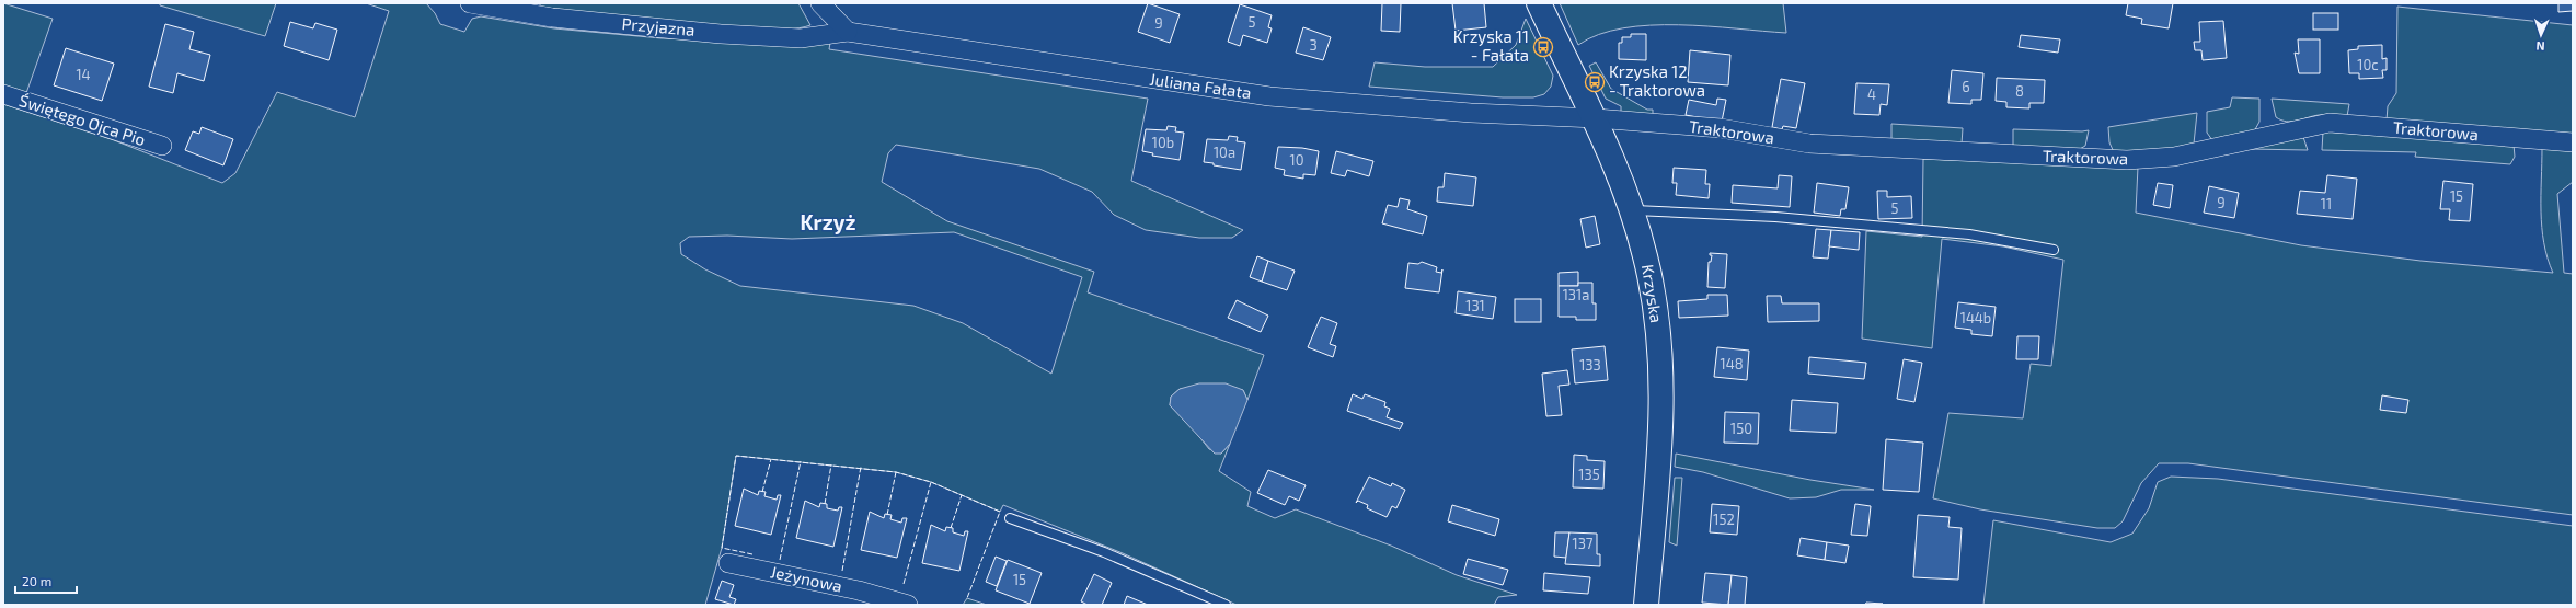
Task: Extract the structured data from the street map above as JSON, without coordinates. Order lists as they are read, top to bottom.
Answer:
{
  "streets": {
    "street": [
      "Przyjazna",
      "Juliana Fałata",
      "Świętego Ojca Pio",
      "Traktorowa",
      "Krzyska",
      "Jeżynowa"
    ]
  },
  "crossings": [
    ["Przyjazna", "Juliana Fałata"],
    ["Juliana Fałata", "Traktorowa"],
    ["Juliana Fałata", "Krzyska"],
    ["Traktorowa", "Krzyska"]
  ],
  "districts": ["Krzyż"],
  "places": {
    "bus stop": ["Krzyska 11 - Fałata", "Krzyska 12 - Traktorowa"]
  },
  "house_numbers": [
    "5",
    "9",
    "3",
    "10c",
    "14",
    "6",
    "8",
    "4",
    "10b",
    "10a",
    "10",
    "15",
    "9",
    "11",
    "5",
    "131a",
    "131",
    "144b",
    "148",
    "133",
    "150",
    "135",
    "152",
    "137",
    "15"
  ],
  "scale_bar": "20 m",
  "north": "bottom"
}
